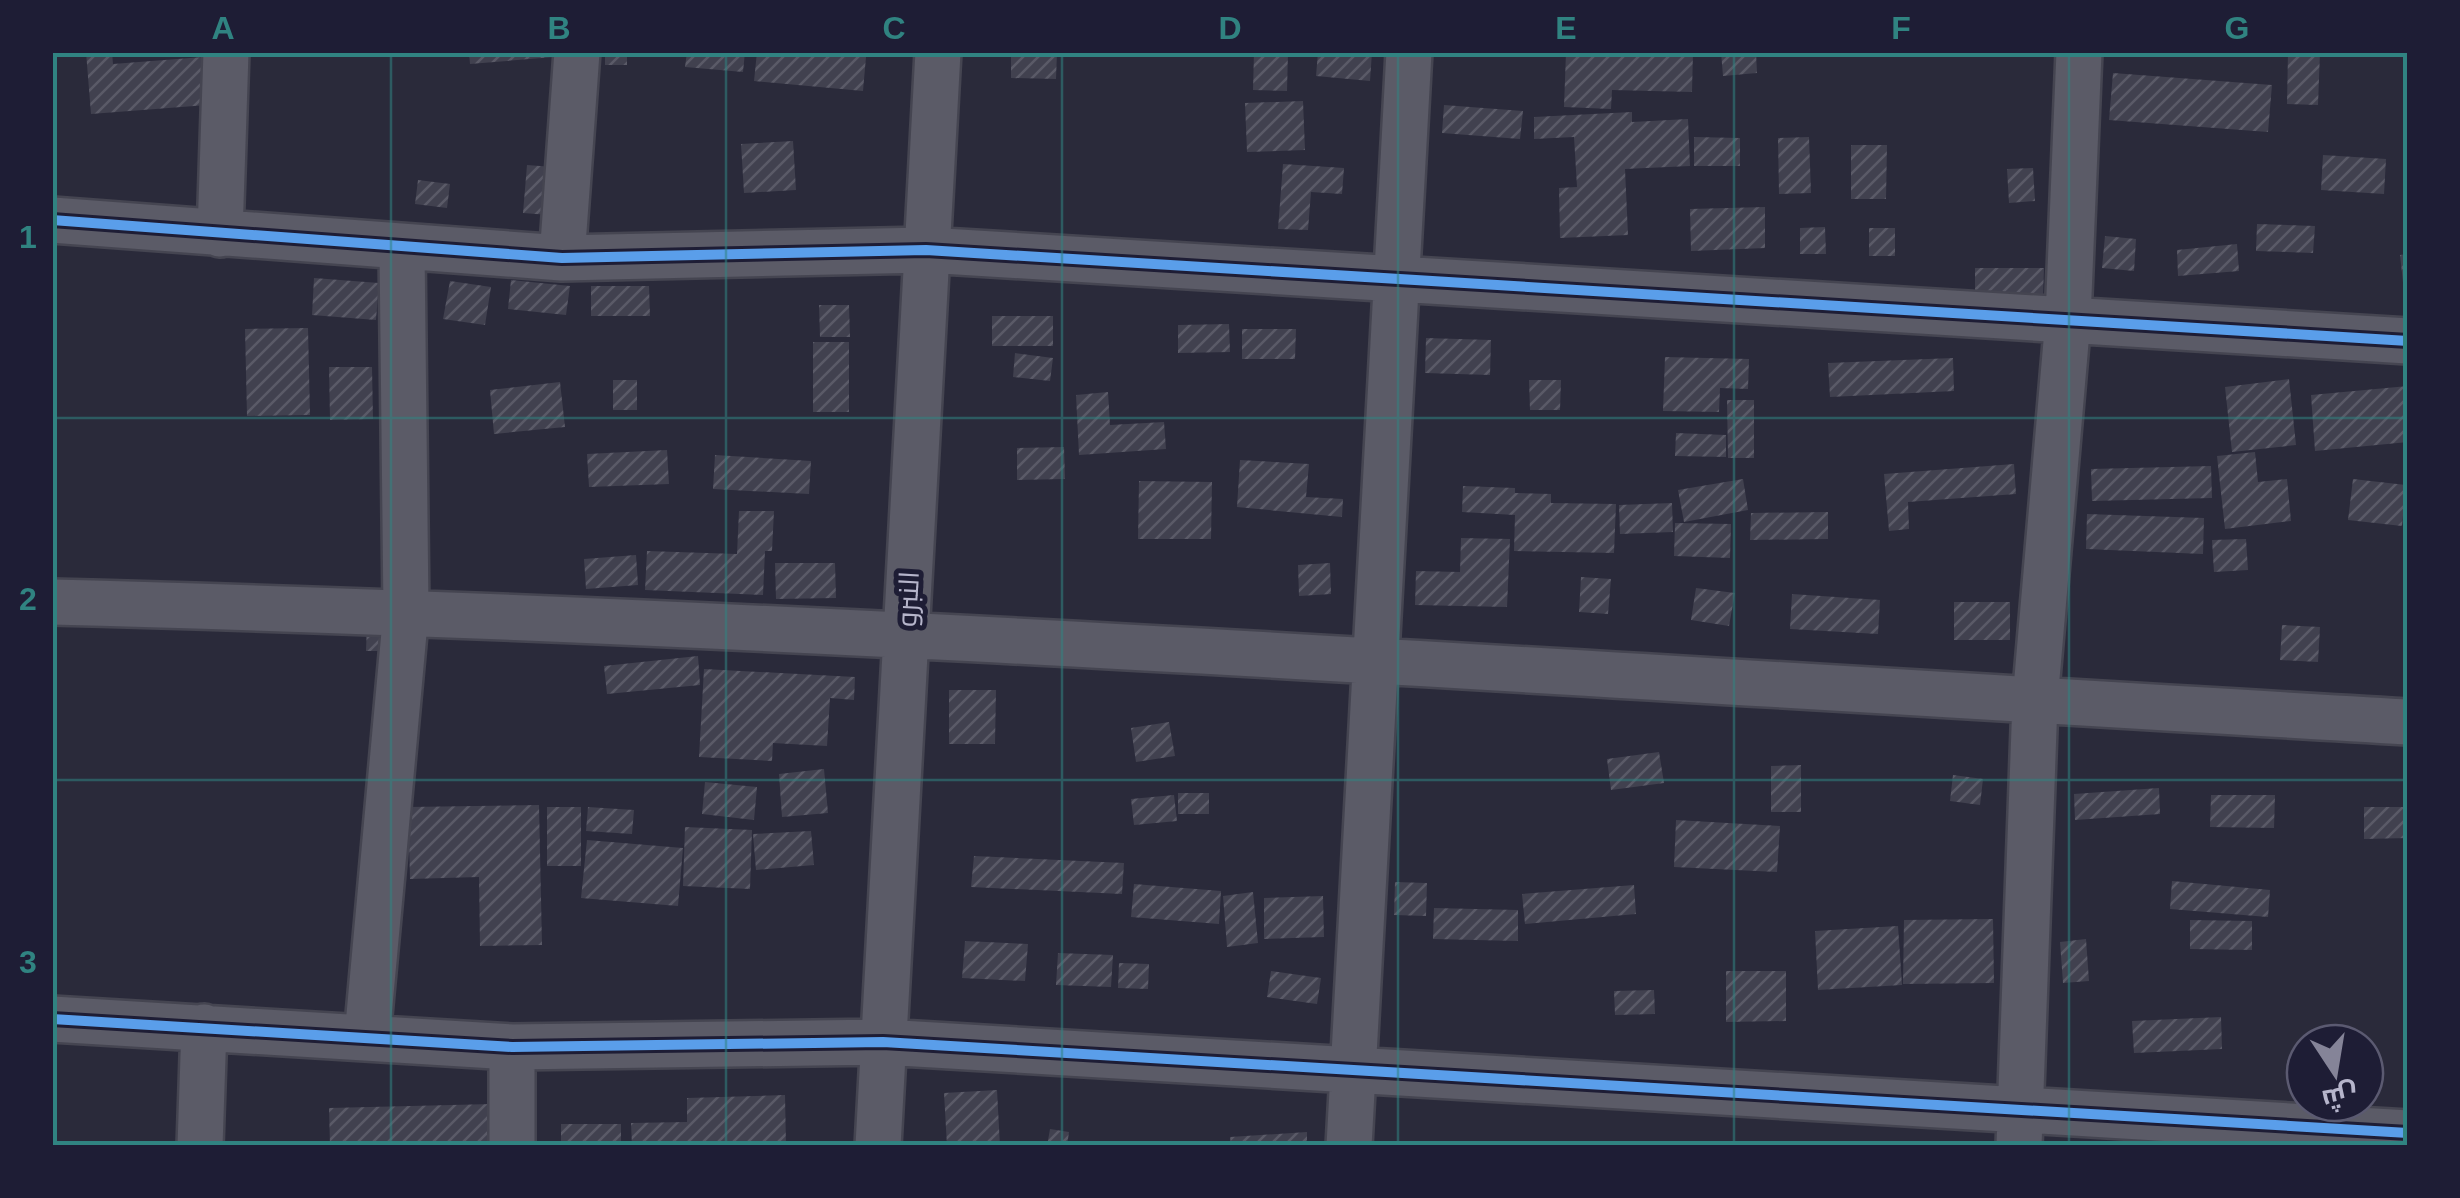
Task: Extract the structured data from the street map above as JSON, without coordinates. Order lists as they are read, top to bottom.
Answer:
{
  "streets": {
    "street": ["النبرو"]
  },
  "north": "bottom",
  "grid": {
    "columns": [
      "A",
      "B",
      "C",
      "D",
      "E",
      "F",
      "G"
    ],
    "rows": ["1", "2", "3"]
  }
}
